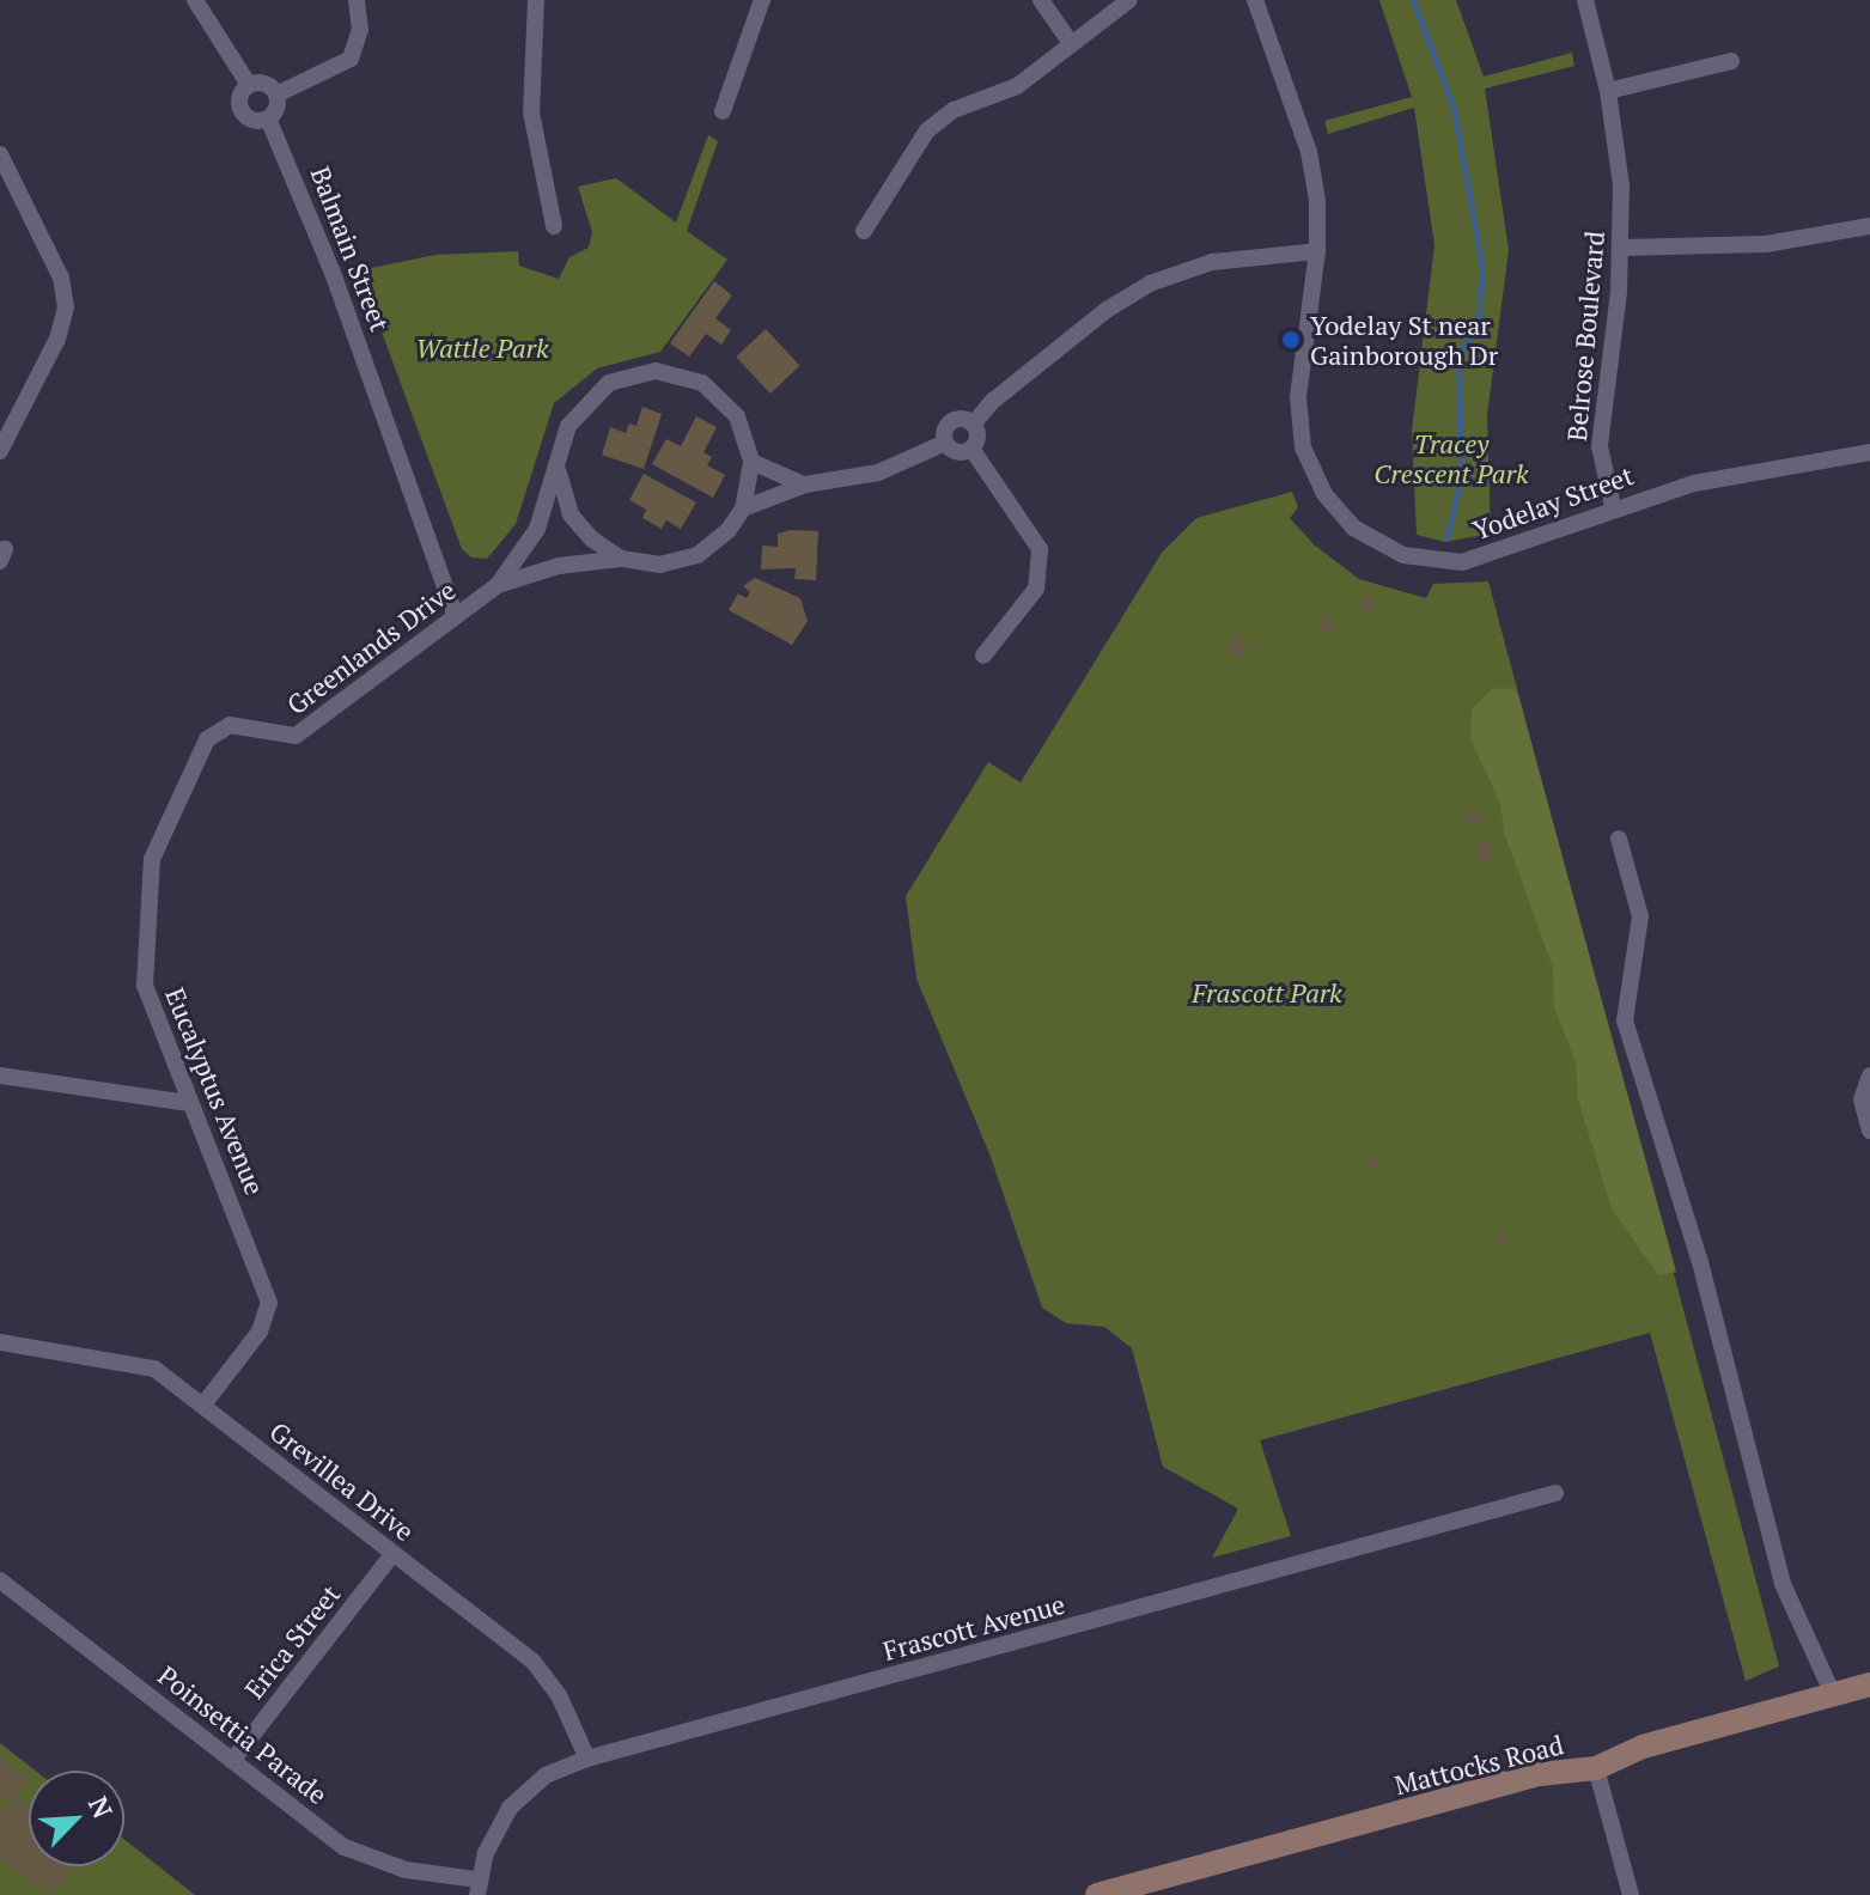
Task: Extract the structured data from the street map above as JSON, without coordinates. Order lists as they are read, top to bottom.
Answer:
{
  "streets": {
    "street": [
      "Balmain Street",
      "Belrose Boulevard",
      "Yodelay Street",
      "Greenlands Drive",
      "Eucalyptus Avenue",
      "Grevillea Drive",
      "Frascott Avenue",
      "Erica Street",
      "Poinsettia Parade",
      "Mattocks Road"
    ]
  },
  "crossings": [
    ["Balmain Street", "Greenlands Drive"],
    ["Belrose Boulevard", "Yodelay Street"],
    ["Greenlands Drive", "Eucalyptus Avenue"],
    ["Eucalyptus Avenue", "Grevillea Drive"],
    ["Grevillea Drive", "Frascott Avenue"],
    ["Grevillea Drive", "Erica Street"],
    ["Frascott Avenue", "Poinsettia Parade"],
    ["Erica Street", "Poinsettia Parade"]
  ],
  "parks": ["Wattle Park", "Tracey Crescent Park", "Frascott Park"],
  "places": ["Yodelay St near Gainborough Dr"],
  "north": "top right"
}
